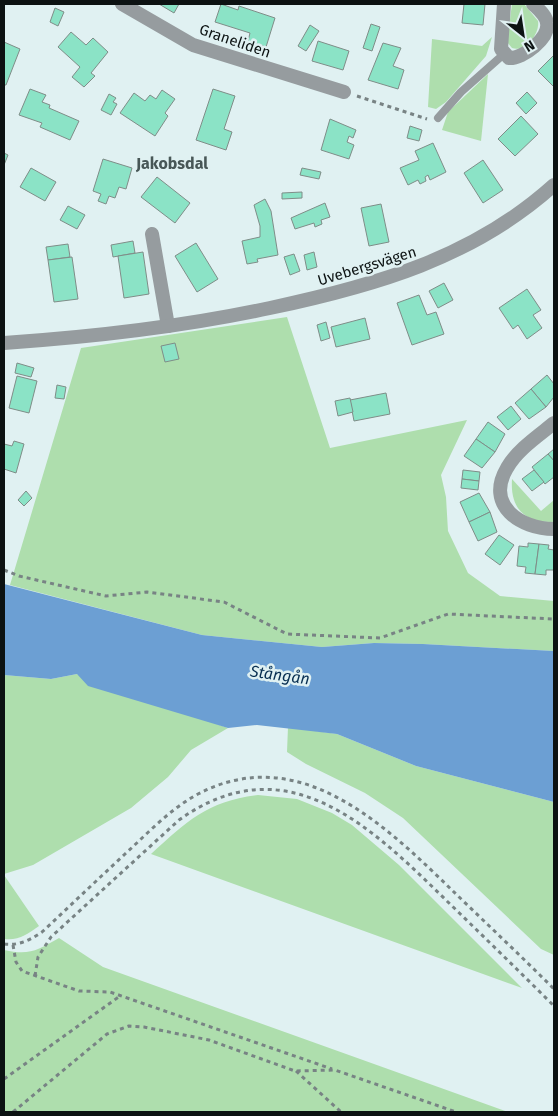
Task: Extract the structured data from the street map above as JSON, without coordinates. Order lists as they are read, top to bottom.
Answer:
{
  "streets": {
    "street": ["Graneliden", "Uvebergsvägen"]
  },
  "districts": ["Jakobsdal"],
  "water": ["Stångån"],
  "north": "bottom right"
}
